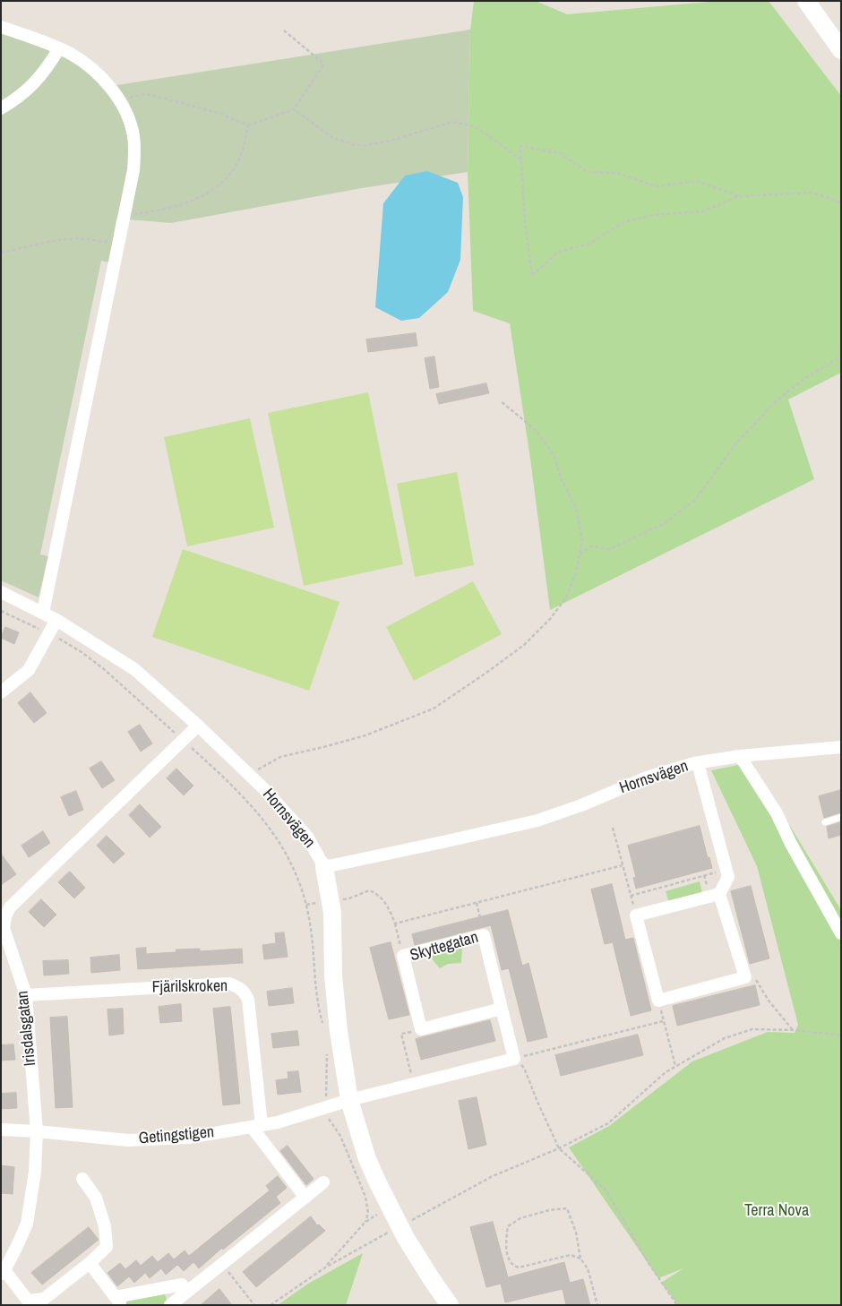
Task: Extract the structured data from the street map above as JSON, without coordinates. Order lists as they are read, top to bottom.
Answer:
{
  "streets": {
    "street": [
      "Hornsvägen",
      "Skyttegatan",
      "Fjärilskroken",
      "Irisdalsgatan",
      "Getingstigen"
    ]
  },
  "crossings": [
    ["Hornsvägen", "Irisdalsgatan"],
    ["Fjärilskroken", "Irisdalsgatan"],
    ["Fjärilskroken", "Getingstigen"],
    ["Irisdalsgatan", "Getingstigen"]
  ],
  "parks": ["Terra Nova"]
}
